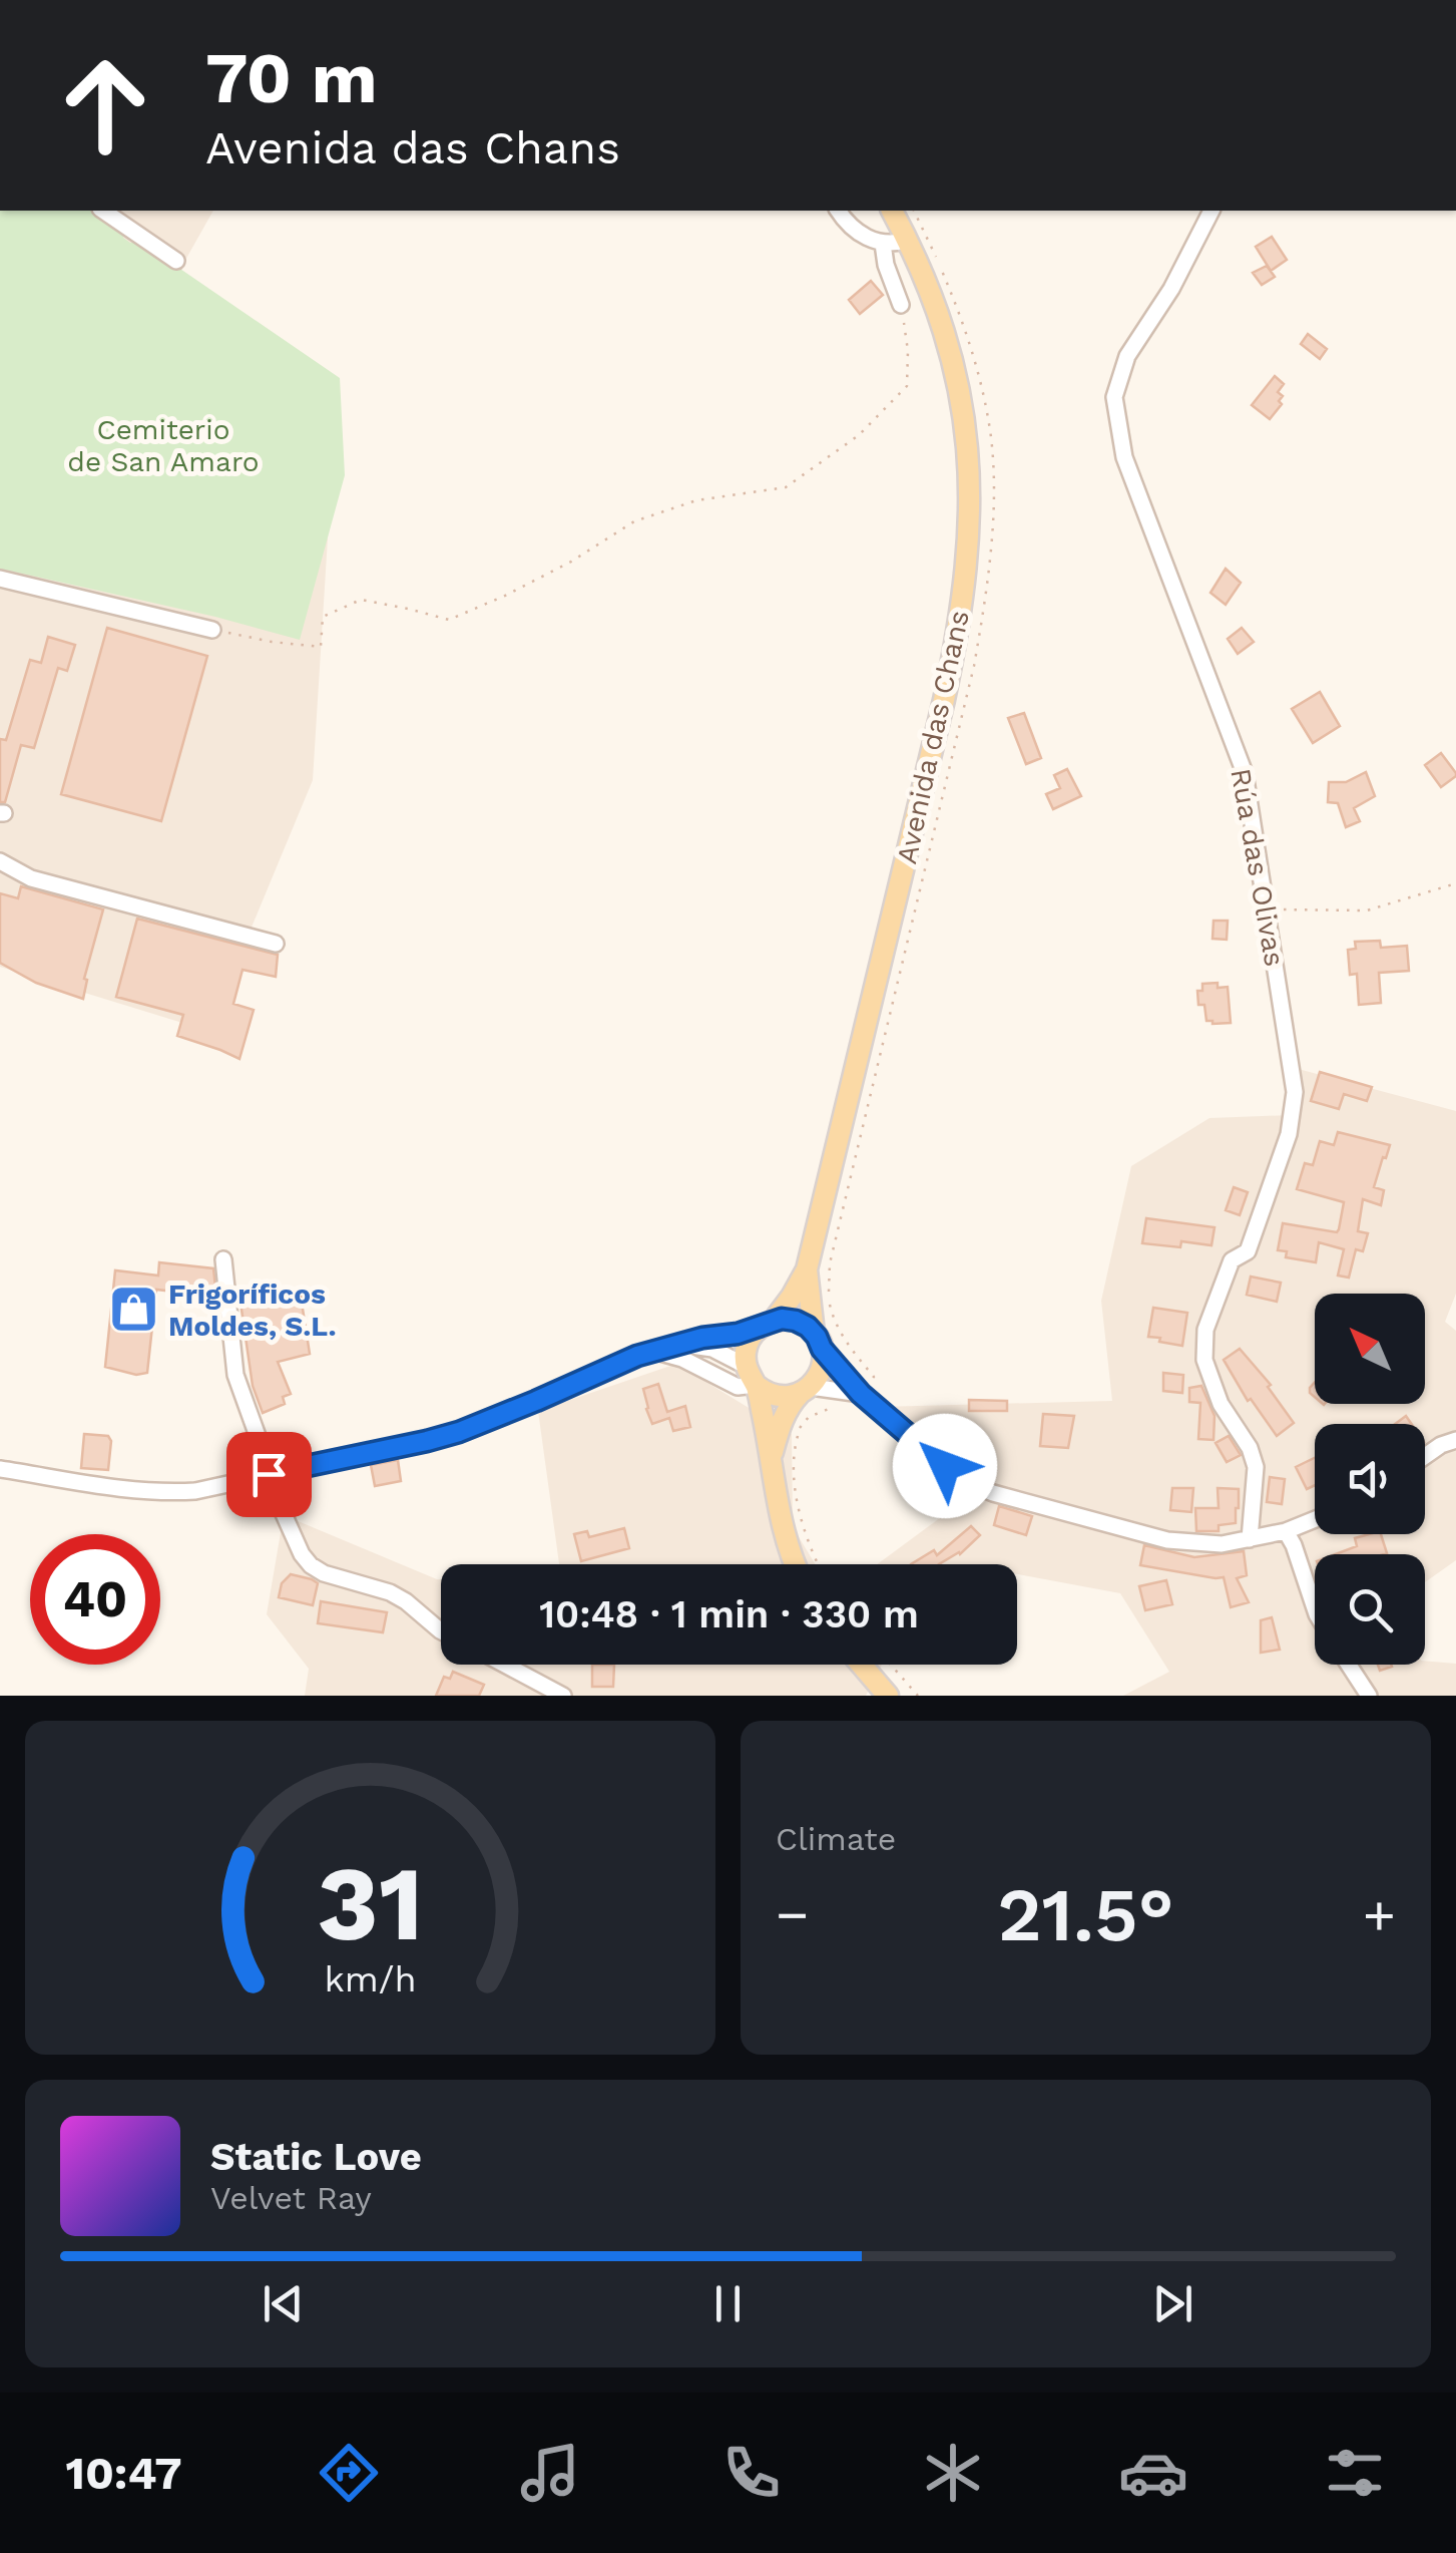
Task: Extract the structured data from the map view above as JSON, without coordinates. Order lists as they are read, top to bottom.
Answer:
{
  "streets": {
    "main road": ["Avenida das Chans"],
    "street": ["Rúa das Olivas"]
  },
  "parks": ["Cemiterio de San Amaro"],
  "places": {
    "shop": ["Frigoríficos Moldes, S.L."]
  },
  "north": "top left",
  "page": {
    "turn": ["70 m", "Avenida das Chans"],
    "limit": "40",
    "trip": "10:48 · 1 min · 330 m",
    "tile": "Climate",
    "heat": ["−", "21.5°", "+"],
    "song": ["Static Love", "Velvet Ray"],
    "tabs": "10:47",
    "gauge": ["31", "km/h"]
  }
}
